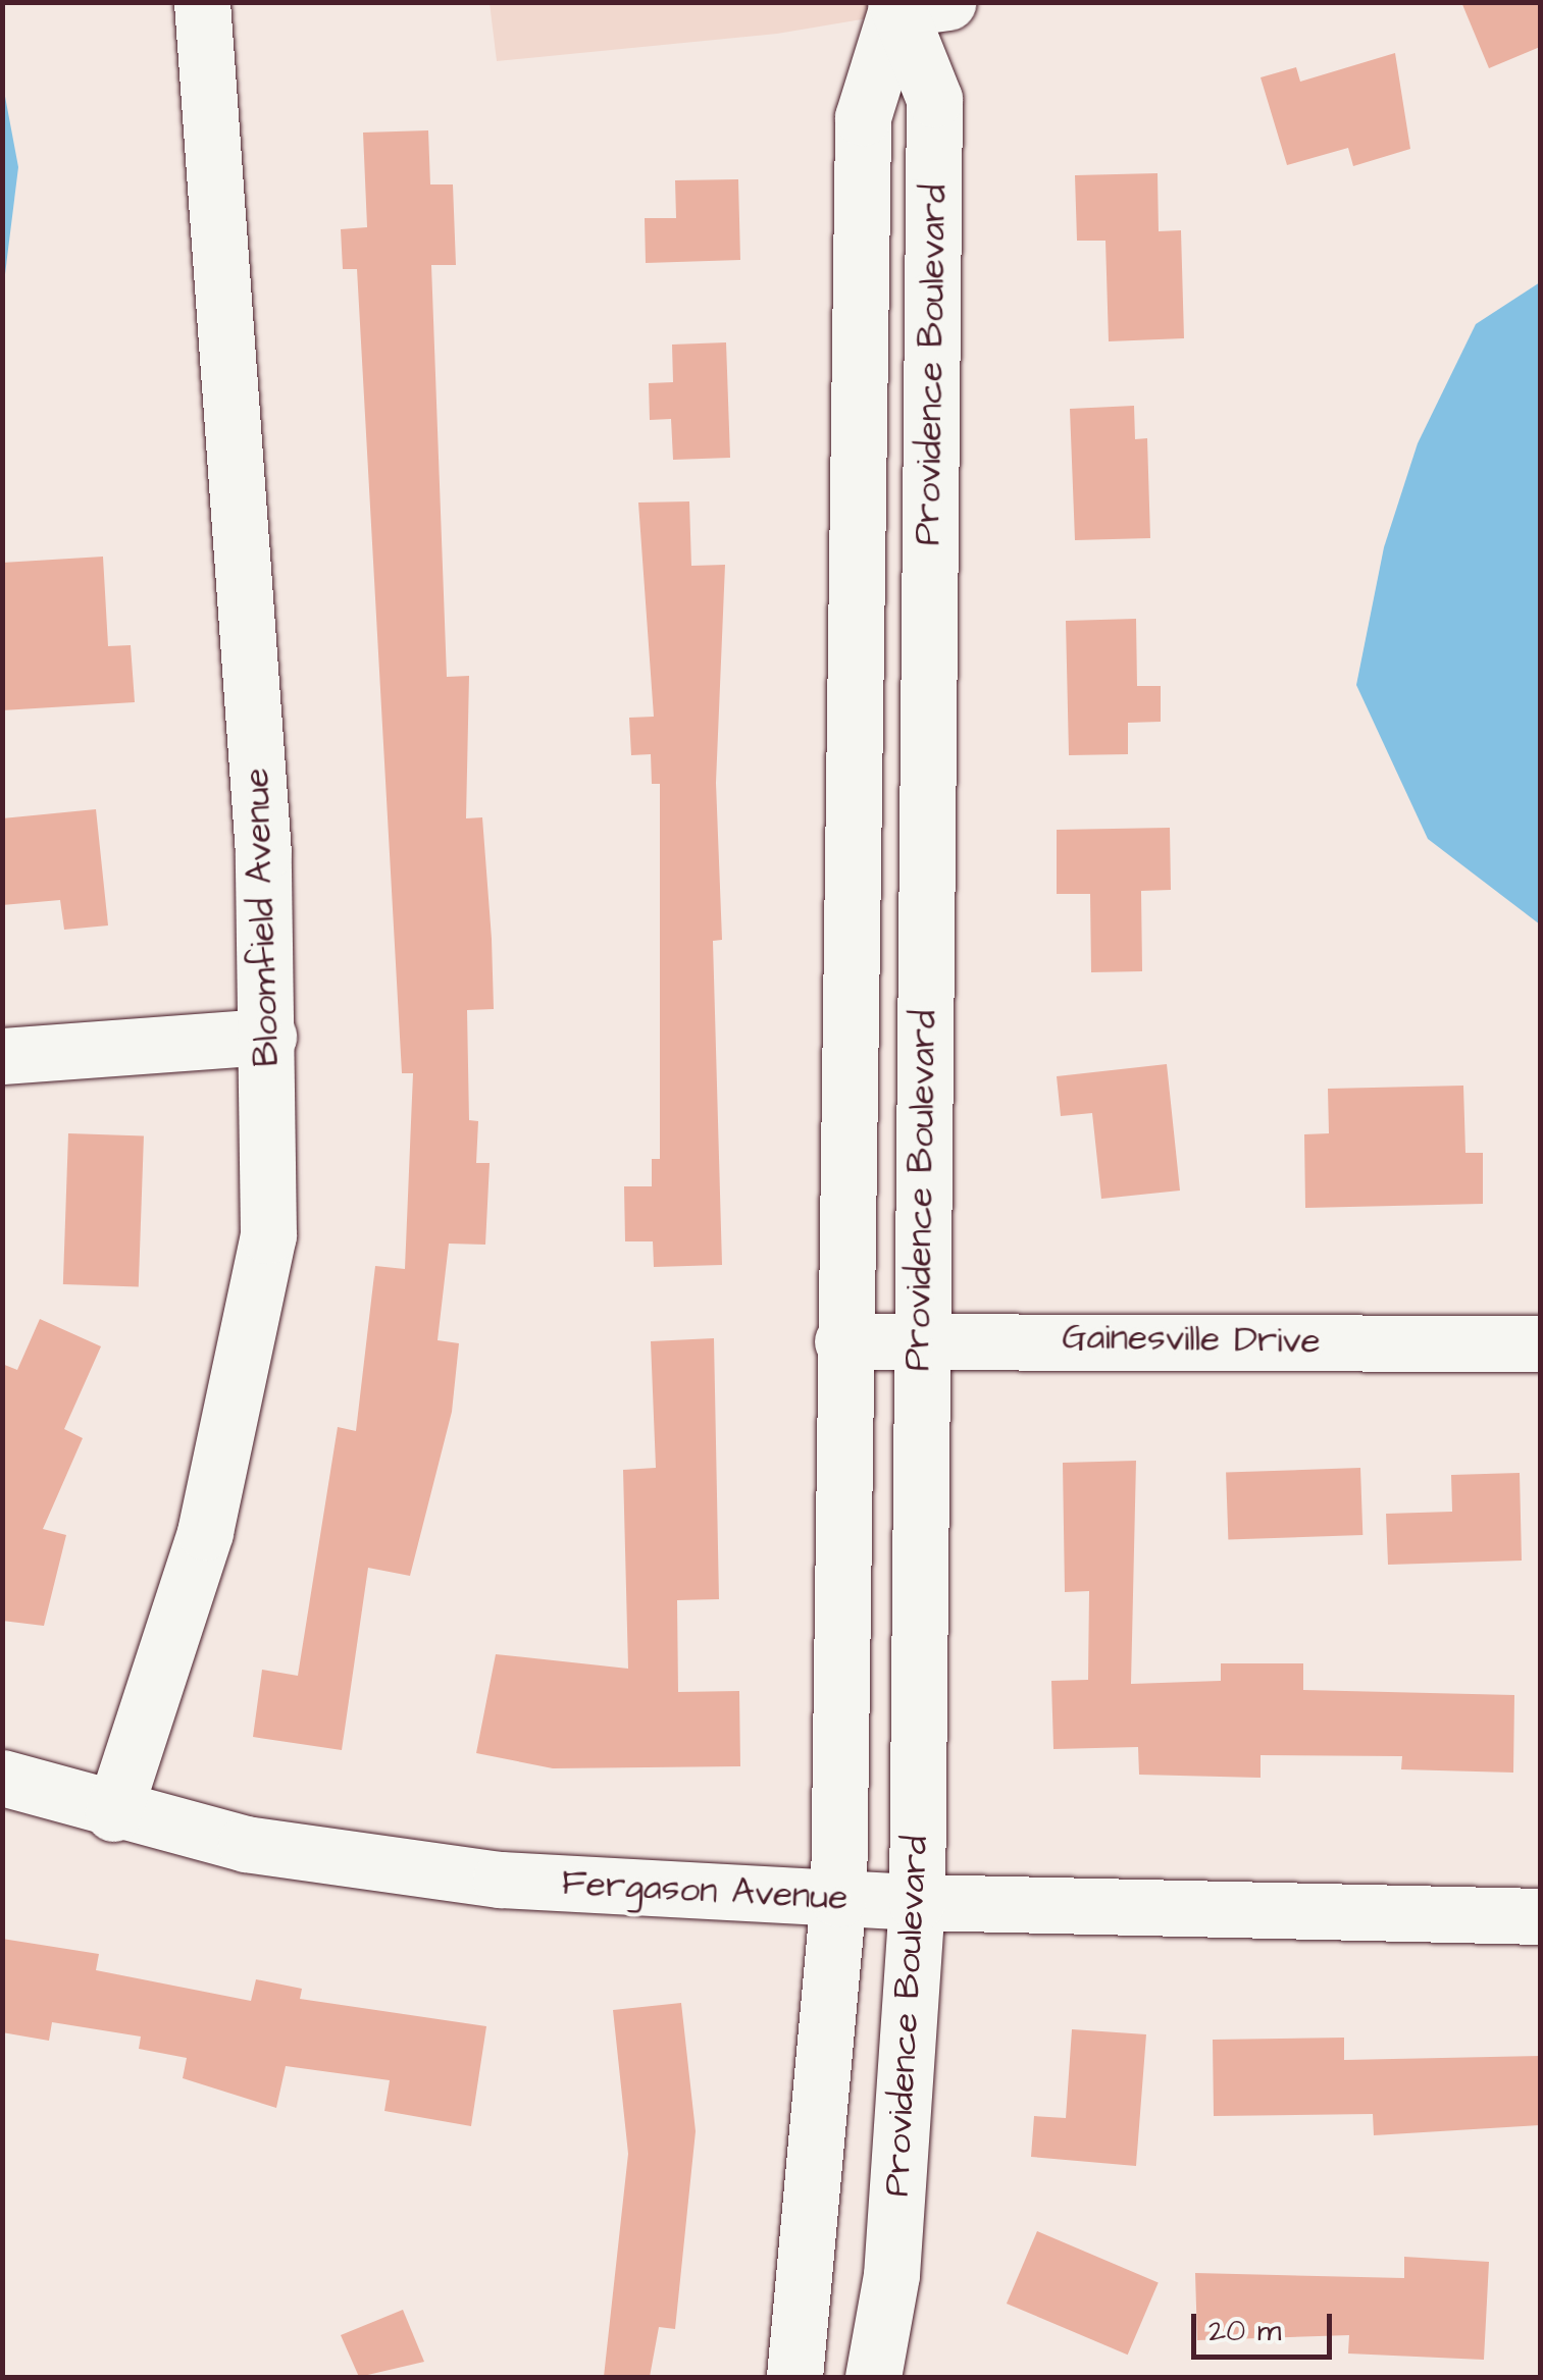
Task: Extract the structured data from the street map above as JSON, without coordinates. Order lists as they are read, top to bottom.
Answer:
{
  "streets": {
    "main road": [
      "Providence Boulevard",
      "Bloomfield Avenue",
      "Gainesville Drive",
      "Fergason Avenue"
    ]
  },
  "crossings": [
    ["Providence Boulevard", "Gainesville Drive"],
    ["Providence Boulevard", "Fergason Avenue"],
    ["Bloomfield Avenue", "Fergason Avenue"]
  ],
  "scale_bar": "20 m"
}
